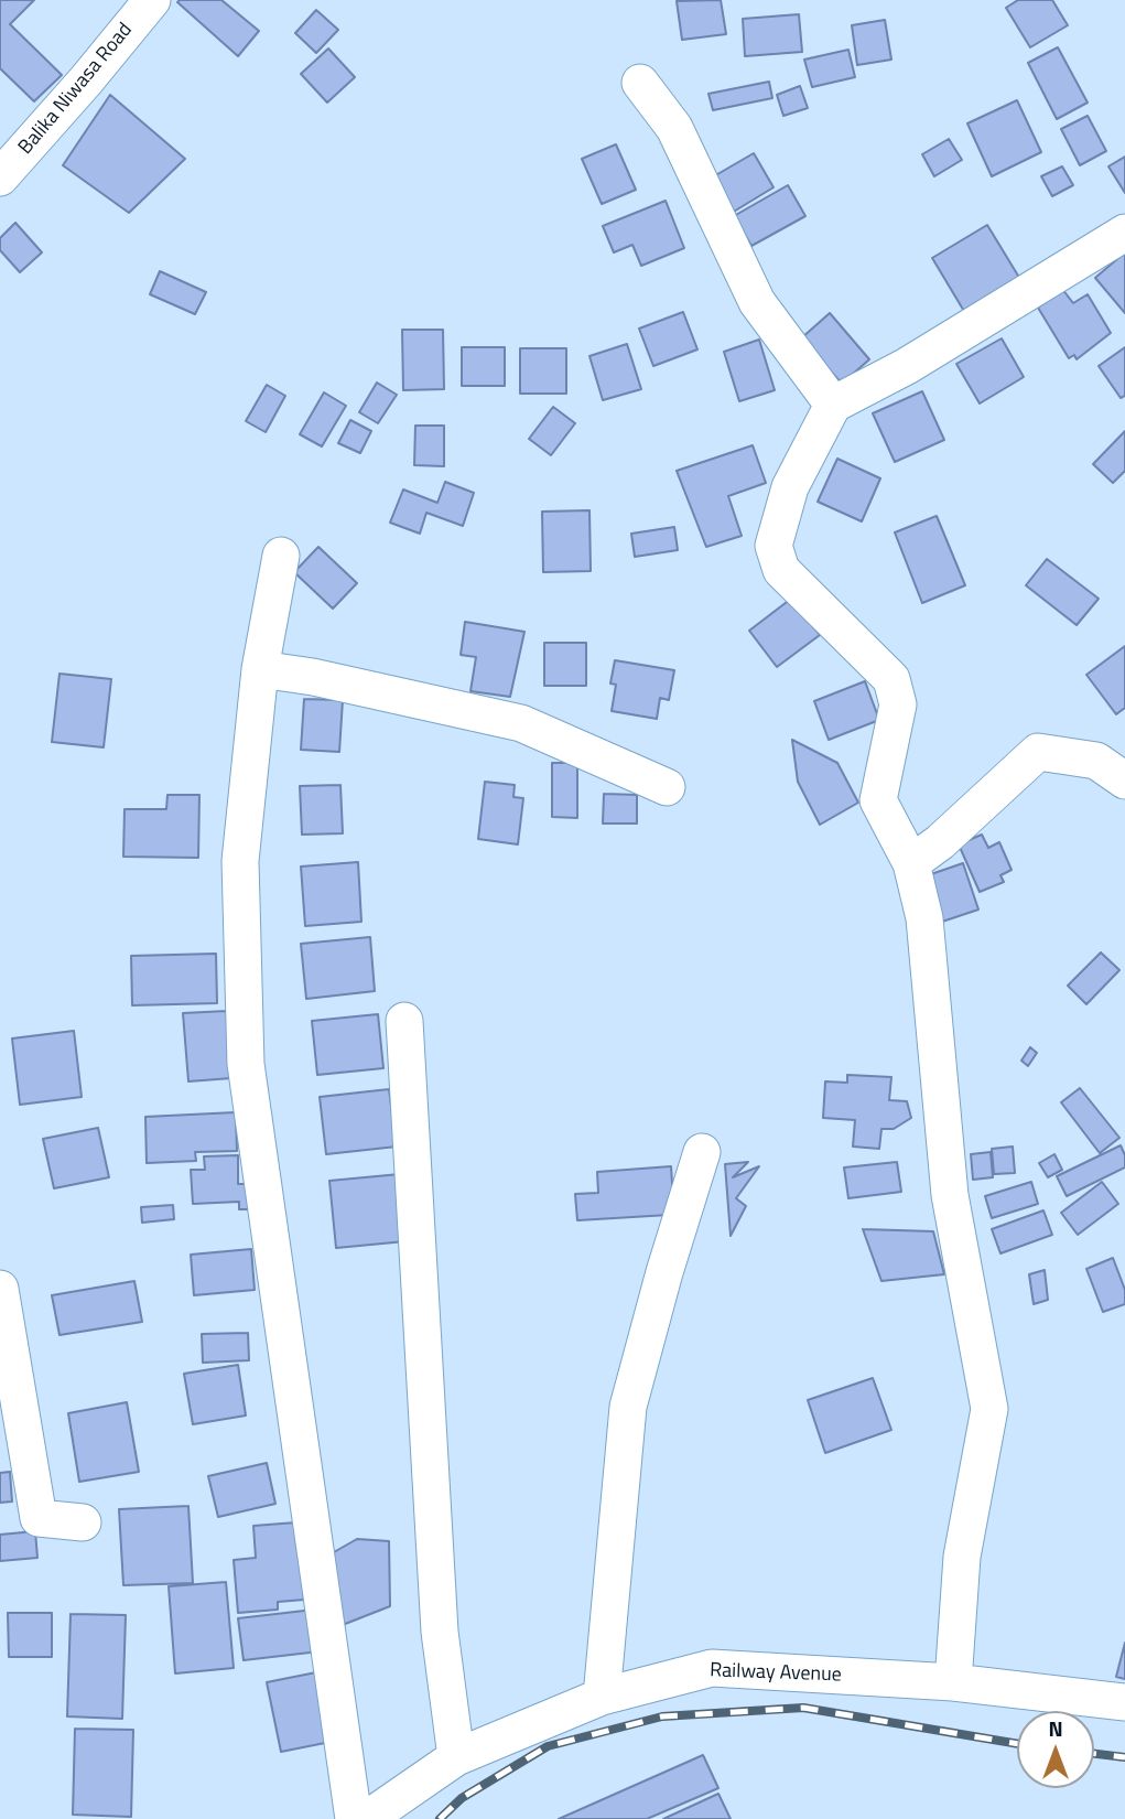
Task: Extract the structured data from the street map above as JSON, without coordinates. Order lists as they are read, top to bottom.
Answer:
{
  "streets": {
    "street": ["Balika Niwasa Road", "Railway Avenue"]
  },
  "north": "top"
}
